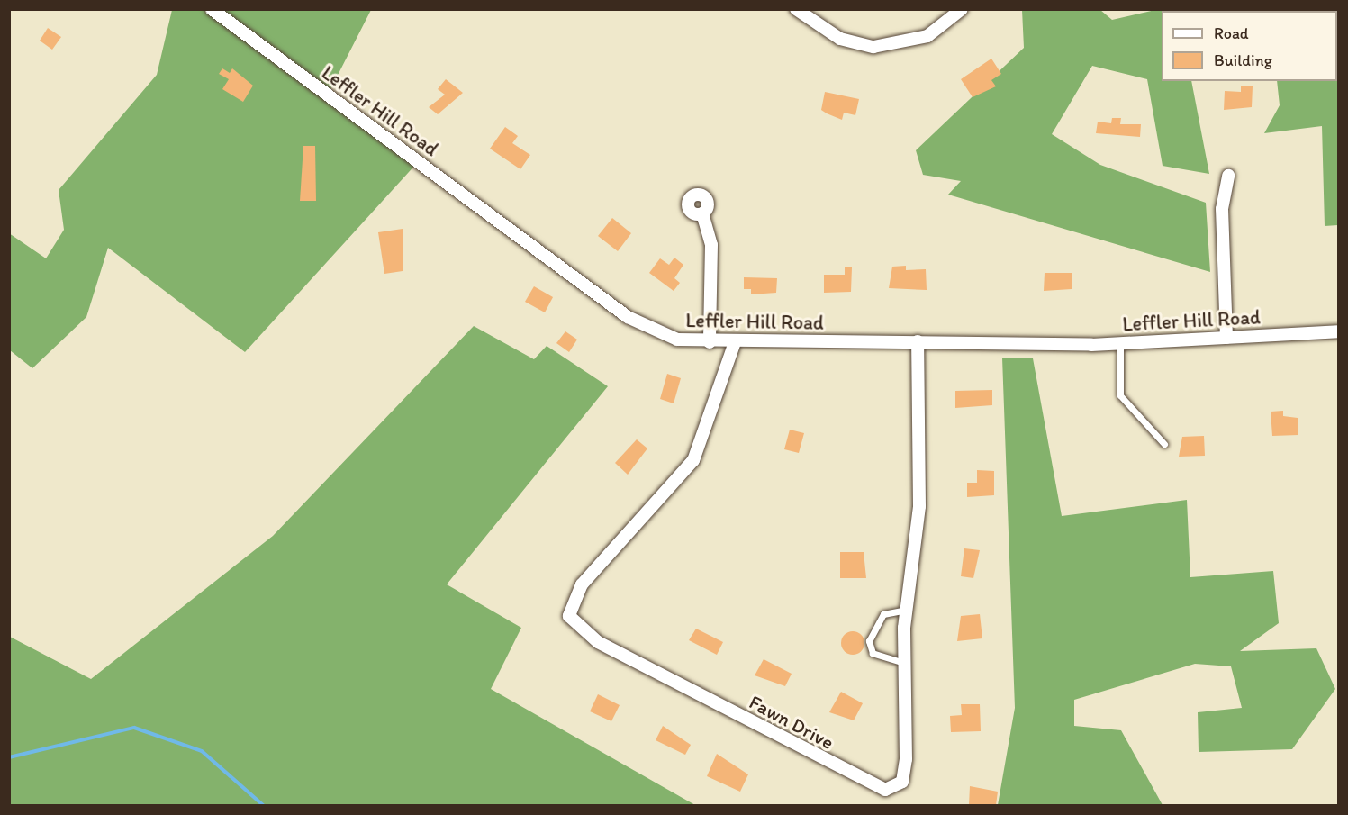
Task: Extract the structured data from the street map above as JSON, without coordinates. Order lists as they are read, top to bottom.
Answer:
{
  "streets": {
    "street": ["Leffler Hill Road", "Fawn Drive"]
  },
  "crossings": [
    ["Leffler Hill Road", "Fawn Drive"]
  ],
  "legend": ["Road", "Building"]
}
